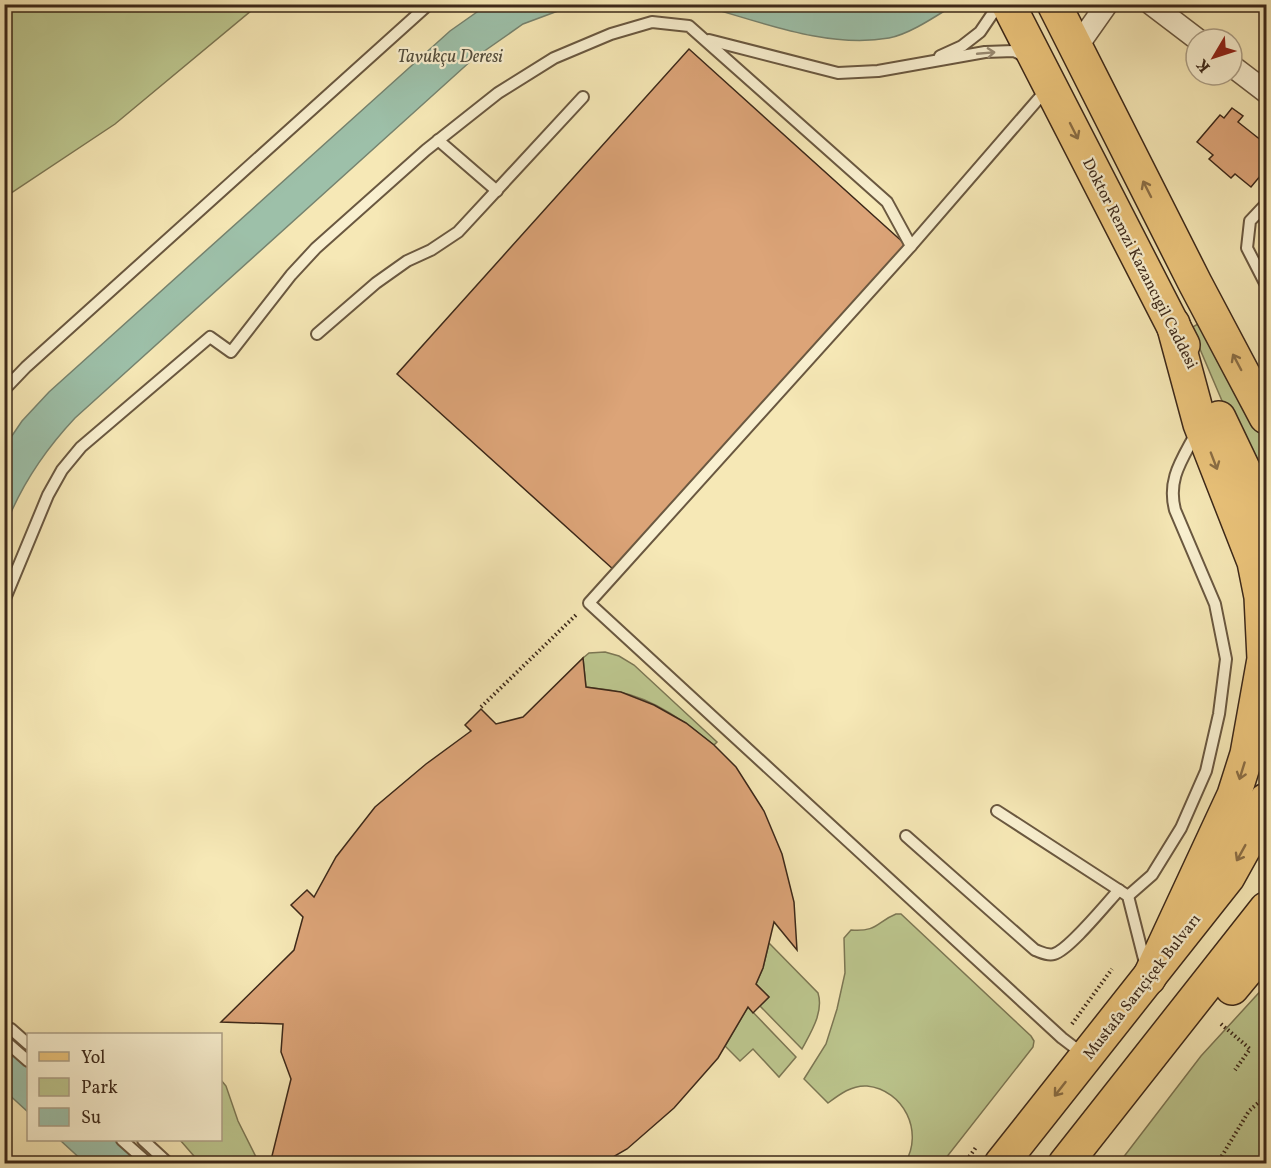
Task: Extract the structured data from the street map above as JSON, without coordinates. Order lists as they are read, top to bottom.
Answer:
{
  "streets": {
    "main road": ["Doktor Remzi Kazancıgil Caddesi", "Mustafa Sarıçiçek Bulvarı"]
  },
  "water": ["Tavukçu Deresi"],
  "legend": ["Yol", "Park", "Su"],
  "north": "bottom left"
}
